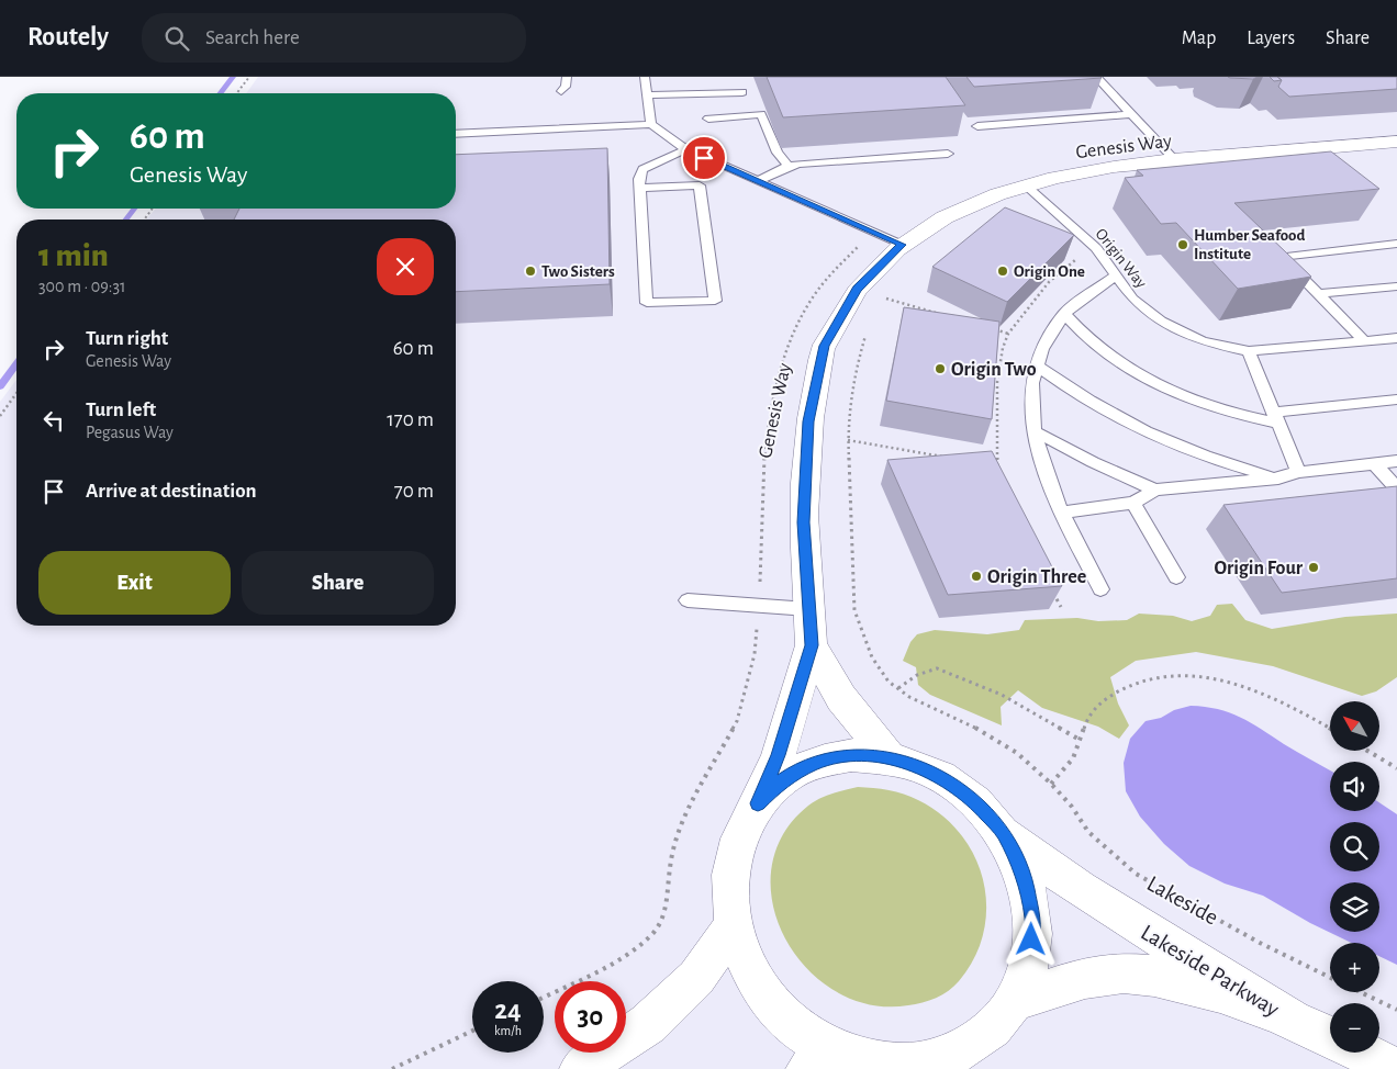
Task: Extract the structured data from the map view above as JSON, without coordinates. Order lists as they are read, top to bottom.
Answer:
{
  "streets": {
    "street": ["Genesis Way", "Lakeside Parkway"],
    "lane": ["Origin Way"],
    "path": ["Lakeside"]
  },
  "crossings": [
    ["Genesis Way", "Origin Way"]
  ],
  "places": [
    "Humber Seafood Institute",
    "Two Sisters",
    "Origin One",
    "Origin Two",
    "Origin Four",
    "Origin Three"
  ],
  "north": "top left",
  "page": {
    "header": "Routely",
    "search": "Search here",
    "nav": ["Map", "Layers", "Share"],
    "turn": ["60 m", "Genesis Way"],
    "heading": ["1 min", "300 m · 09:31"],
    "list": [
      {
        "name": "Turn right",
        "note": "Genesis Way",
        "value": "60 m"
      },
      {
        "name": "Turn left",
        "note": "Pegasus Way",
        "value": "170 m"
      },
      {
        "name": "Arrive at destination",
        "value": "70 m"
      }
    ],
    "buttons": ["Exit", "Share"],
    "map_buttons": ["+", "−"],
    "speed": "24 km/h",
    "limit": "30"
  }
}
